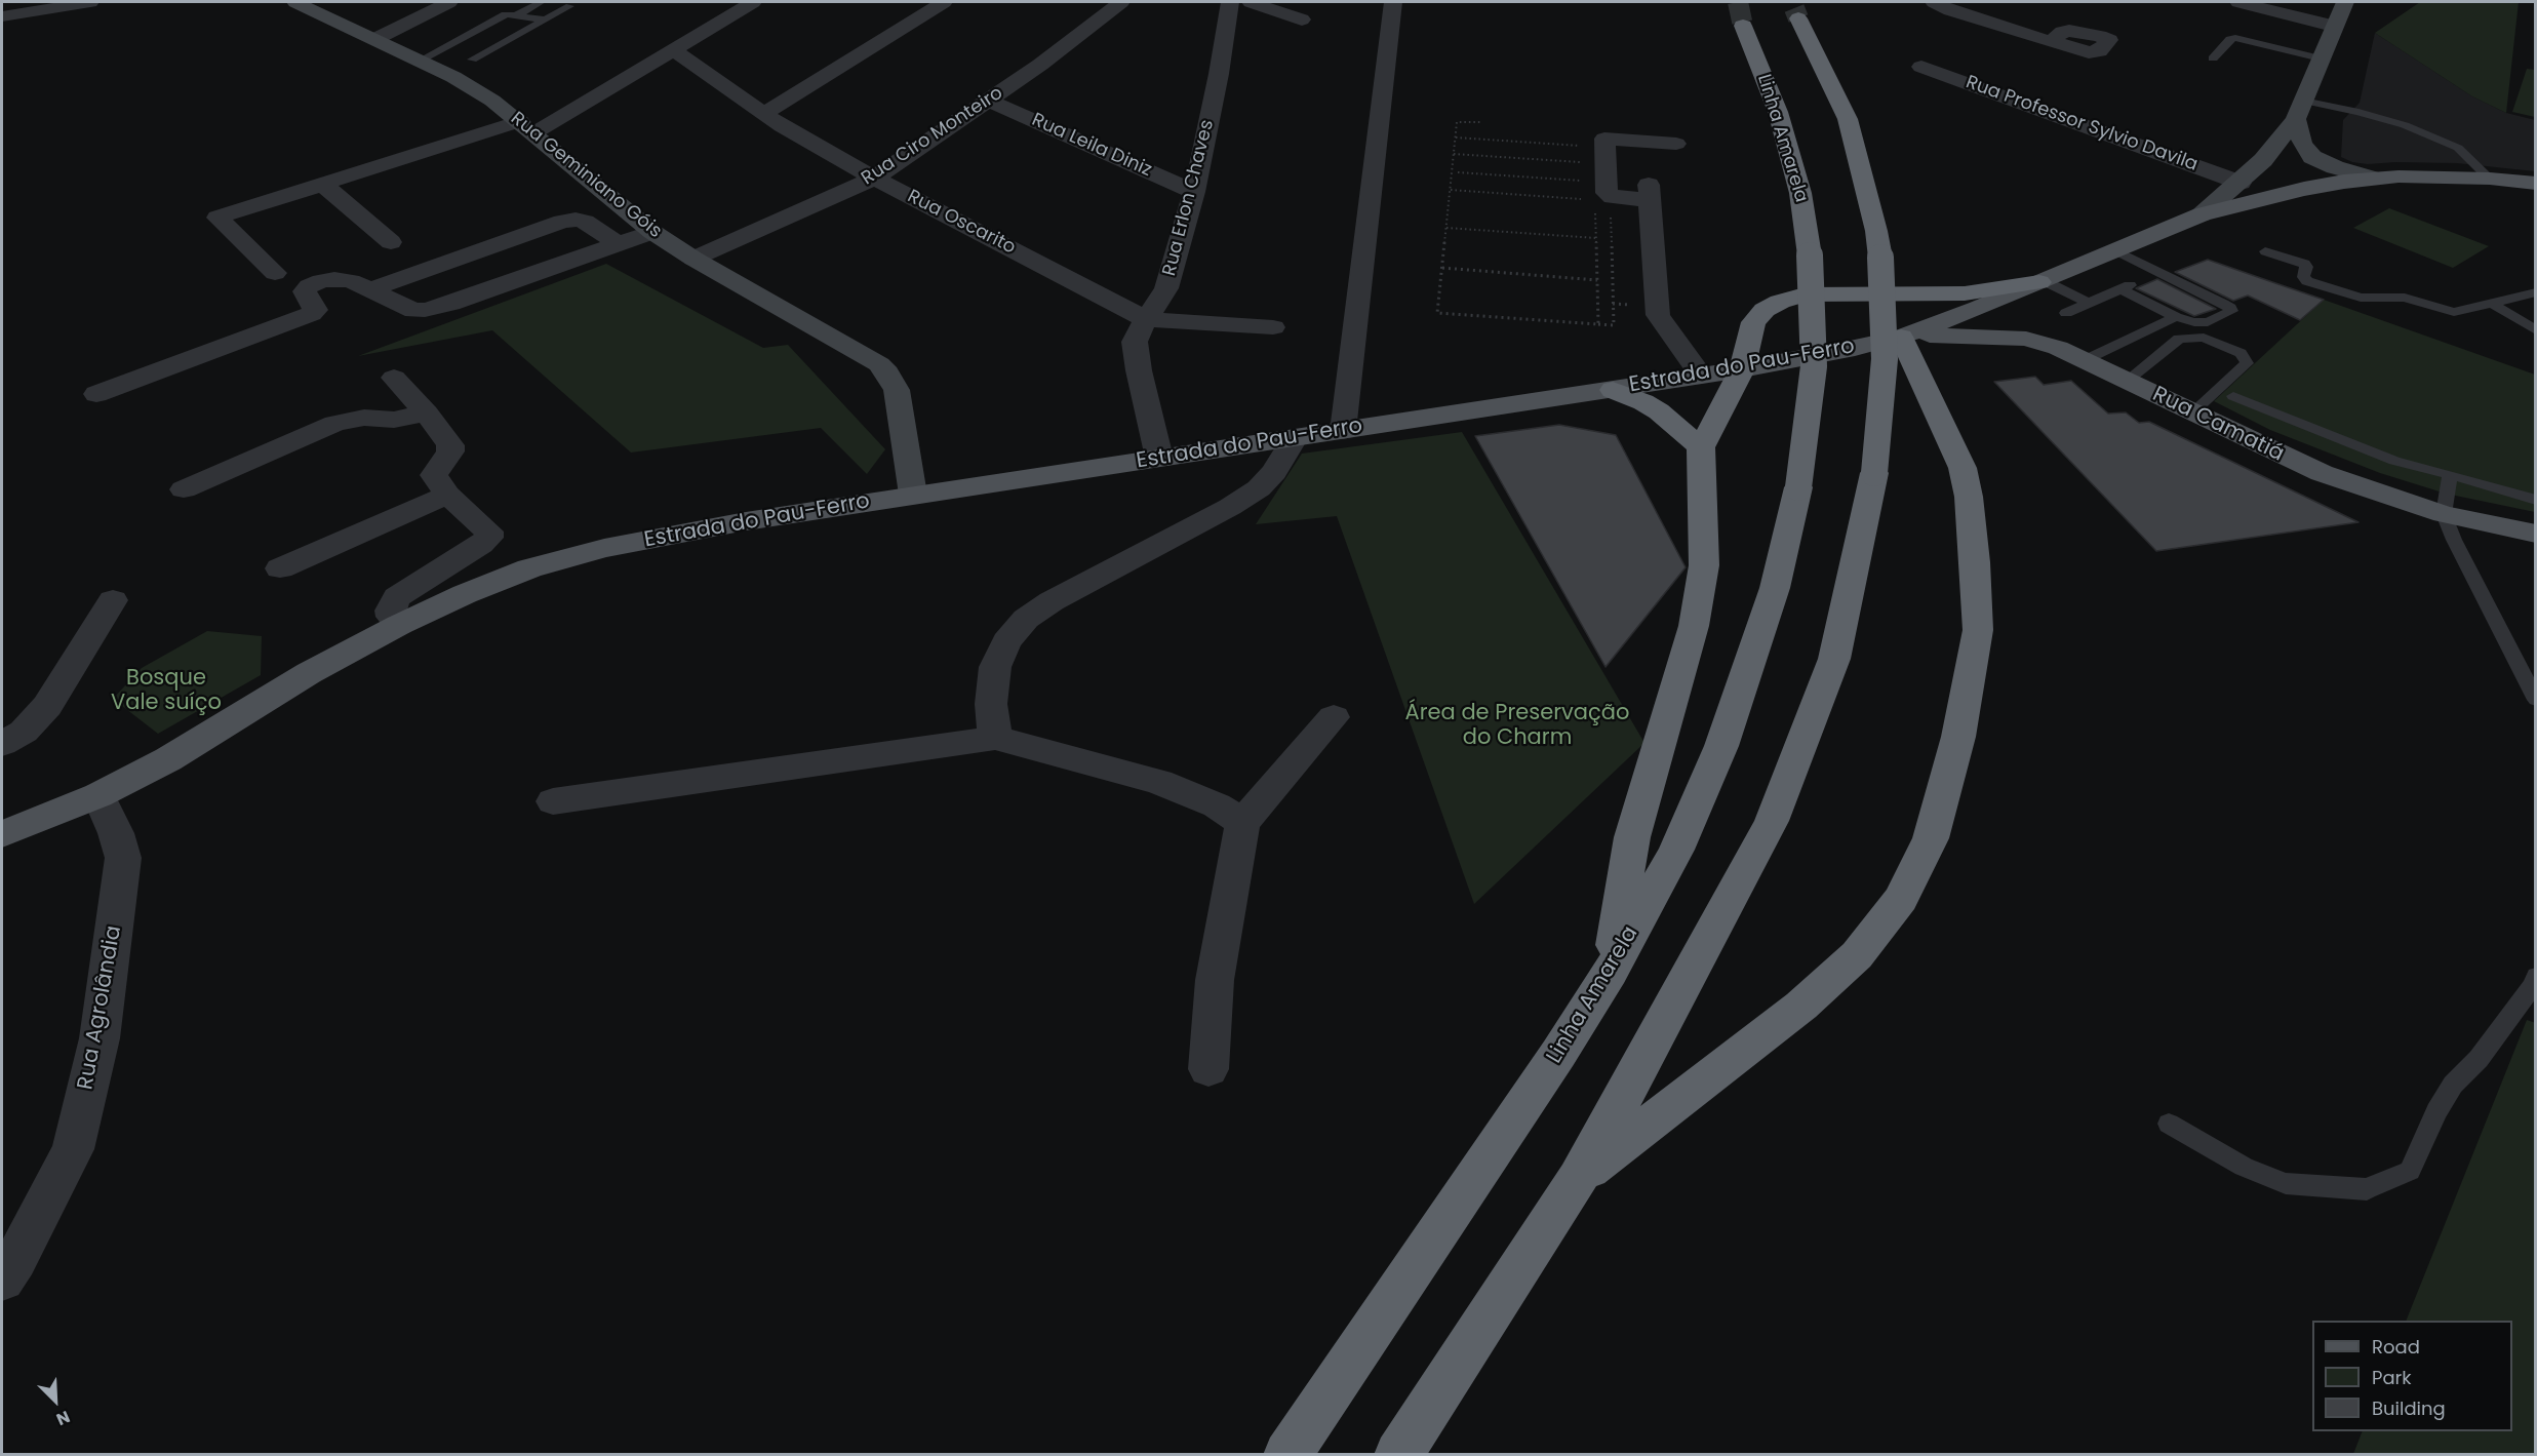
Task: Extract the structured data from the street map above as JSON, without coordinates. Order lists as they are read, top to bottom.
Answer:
{
  "streets": {
    "highway": ["Linha Amarela"],
    "main road": ["Estrada do Pau-Ferro", "Rua Camatiá"],
    "street": [
      "Rua Professor Sylvio Davila",
      "Rua Ciro Monteiro",
      "Rua Leila Diniz",
      "Rua Geminiano Góis",
      "Rua Erlon Chaves",
      "Rua Oscarito",
      "Rua Agrolândia"
    ]
  },
  "crossings": [
    ["Rua Ciro Monteiro", "Rua Leila Diniz"],
    ["Rua Ciro Monteiro", "Rua Geminiano Góis"],
    ["Rua Ciro Monteiro", "Rua Oscarito"],
    ["Rua Leila Diniz", "Rua Erlon Chaves"],
    ["Rua Geminiano Góis", "Estrada do Pau-Ferro"],
    ["Rua Erlon Chaves", "Rua Oscarito"],
    ["Rua Erlon Chaves", "Estrada do Pau-Ferro"],
    ["Estrada do Pau-Ferro", "Rua Camatiá"],
    ["Estrada do Pau-Ferro", "Rua Agrolândia"]
  ],
  "parks": ["Bosque Vale suíço", "Área de Preservação do Charm"],
  "legend": ["Road", "Park", "Building"],
  "north": "bottom right"
}
